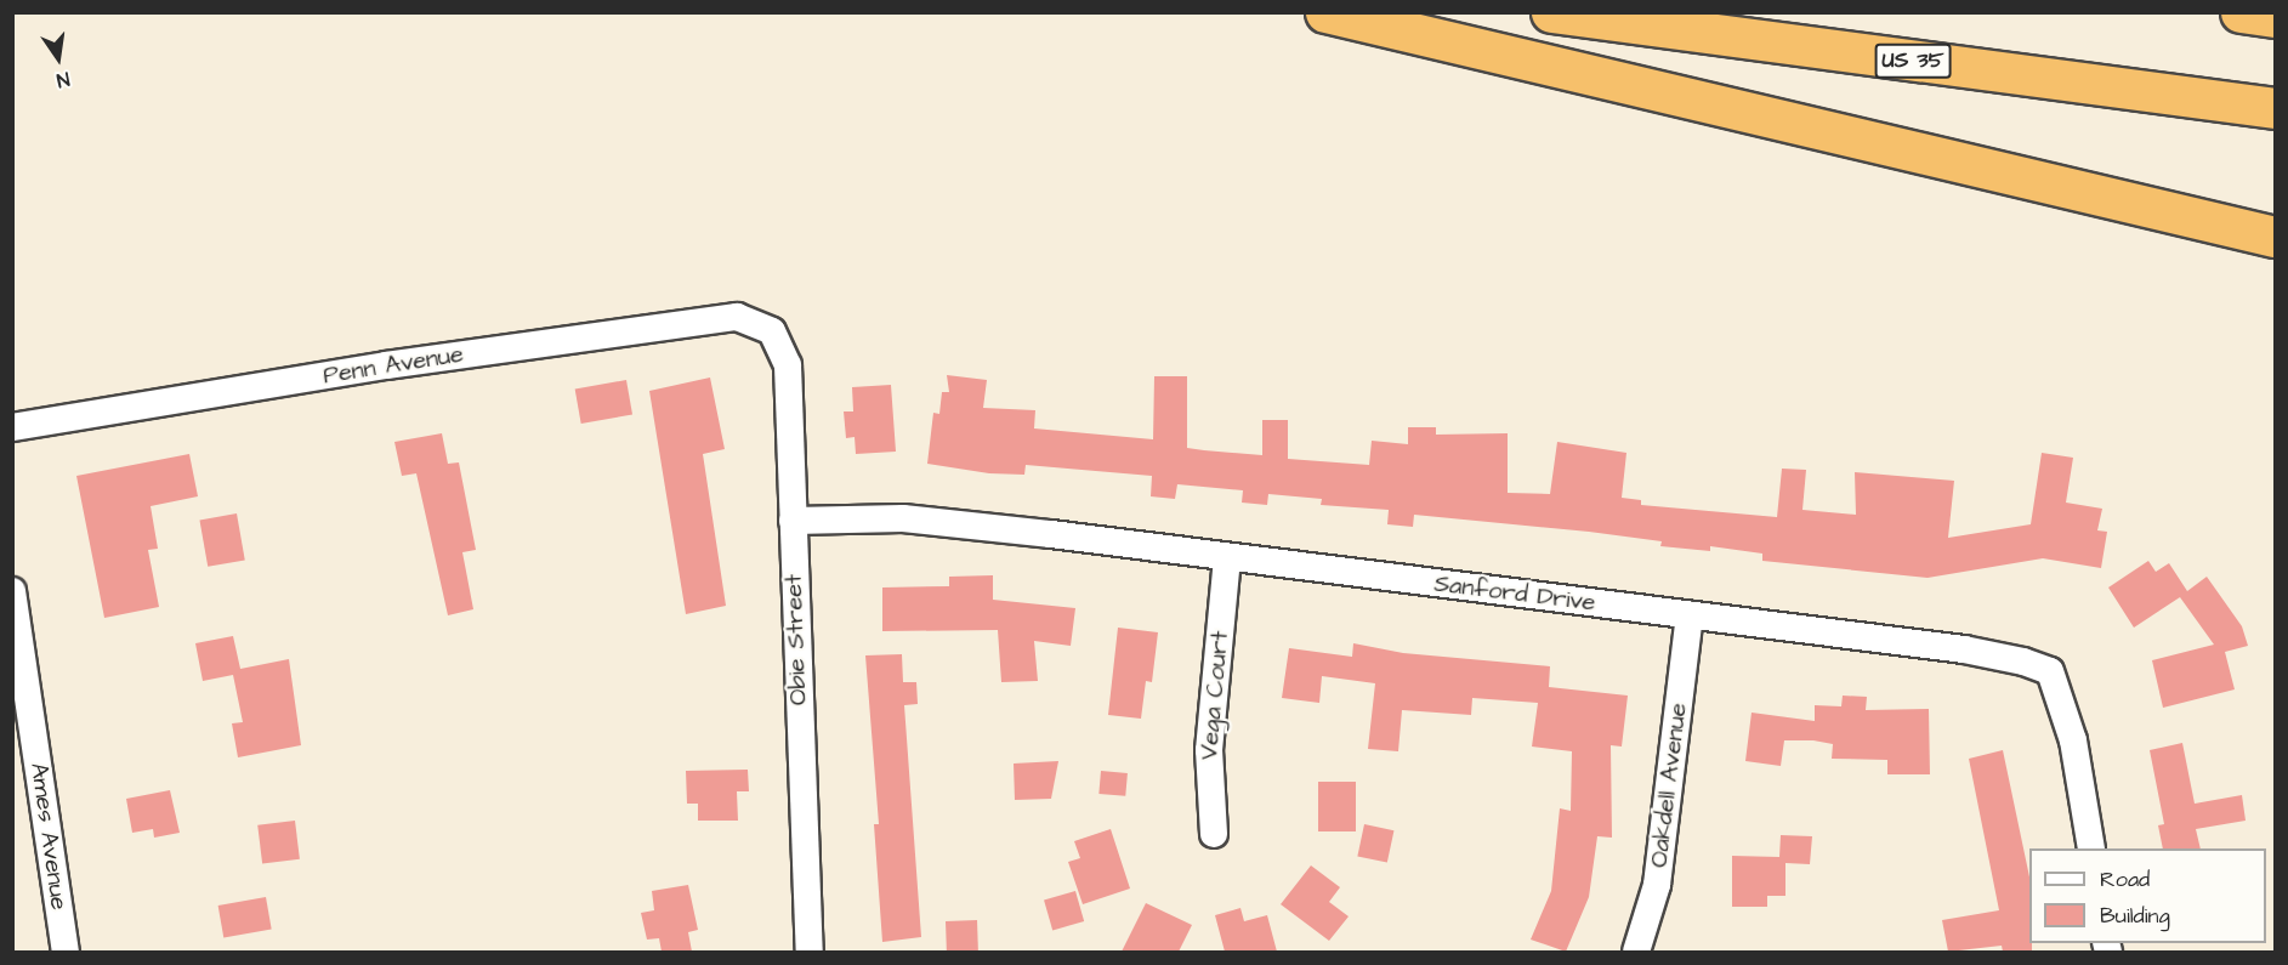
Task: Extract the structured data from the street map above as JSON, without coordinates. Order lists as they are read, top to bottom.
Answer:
{
  "streets": {
    "highway": ["US 35"],
    "street": [
      "Penn Avenue",
      "Sanford Drive",
      "Obie Street",
      "Vega Court",
      "Oakdell Avenue",
      "Ames Avenue"
    ]
  },
  "crossings": [
    ["Penn Avenue", "Obie Street"],
    ["Sanford Drive", "Obie Street"],
    ["Sanford Drive", "Vega Court"],
    ["Sanford Drive", "Oakdell Avenue"]
  ],
  "legend": ["Road", "Building"],
  "north": "bottom"
}
